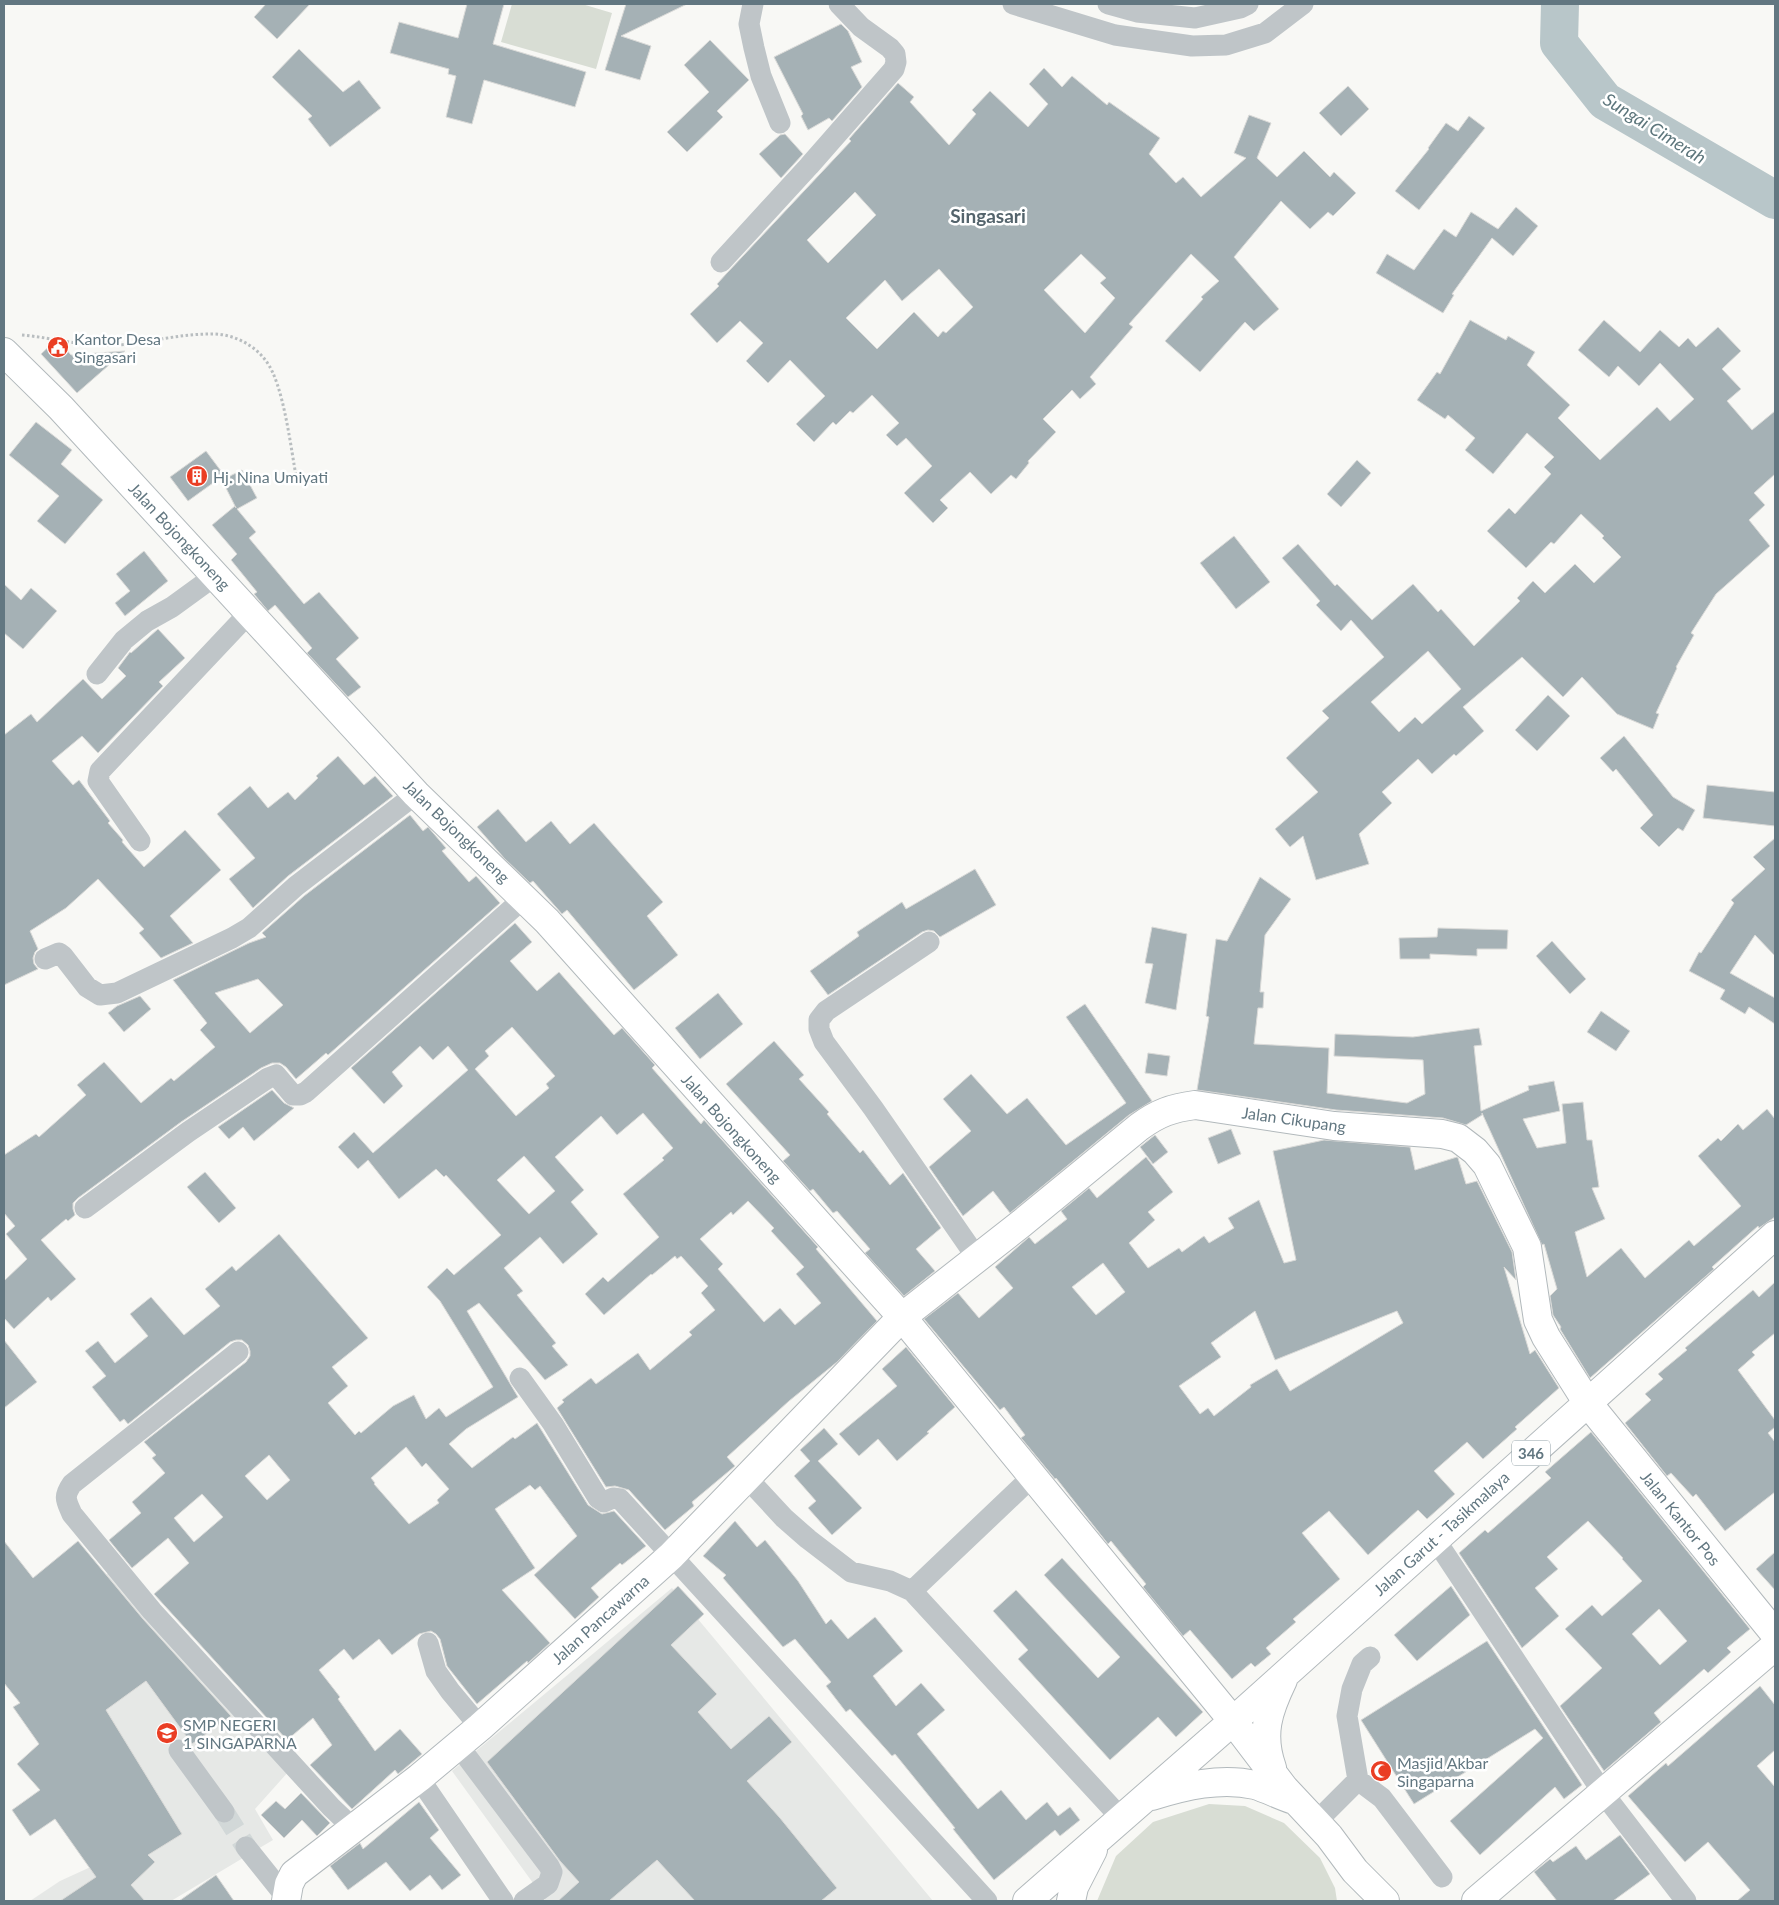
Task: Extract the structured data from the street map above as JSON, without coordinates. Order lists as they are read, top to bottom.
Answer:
{
  "streets": {
    "main road": [
      "Jalan Bojongkoneng",
      "Jalan Cikupang",
      "346",
      "Jalan Kantor Pos",
      "Jalan Garut - Tasikmalaya",
      "Jalan Pancawarna"
    ]
  },
  "crossings": [
    ["Jalan Bojongkoneng", "Jalan Cikupang"],
    ["Jalan Bojongkoneng", "Jalan Garut - Tasikmalaya"],
    ["Jalan Bojongkoneng", "Jalan Pancawarna"],
    ["Jalan Cikupang", "Jalan Kantor Pos"],
    ["Jalan Cikupang", "Jalan Garut - Tasikmalaya"],
    ["Jalan Cikupang", "Jalan Pancawarna"],
    ["Jalan Kantor Pos", "Jalan Garut - Tasikmalaya"]
  ],
  "districts": ["Singasari"],
  "water": ["Sungai Cimerah"],
  "places": {
    "public building": ["Kantor Desa Singasari"],
    "building": ["Hj. Nina Umiyati"],
    "school or university": ["SMP NEGERI 1 SINGAPARNA"],
    "mosque": ["Masjid Akbar Singaparna"]
  }
}
